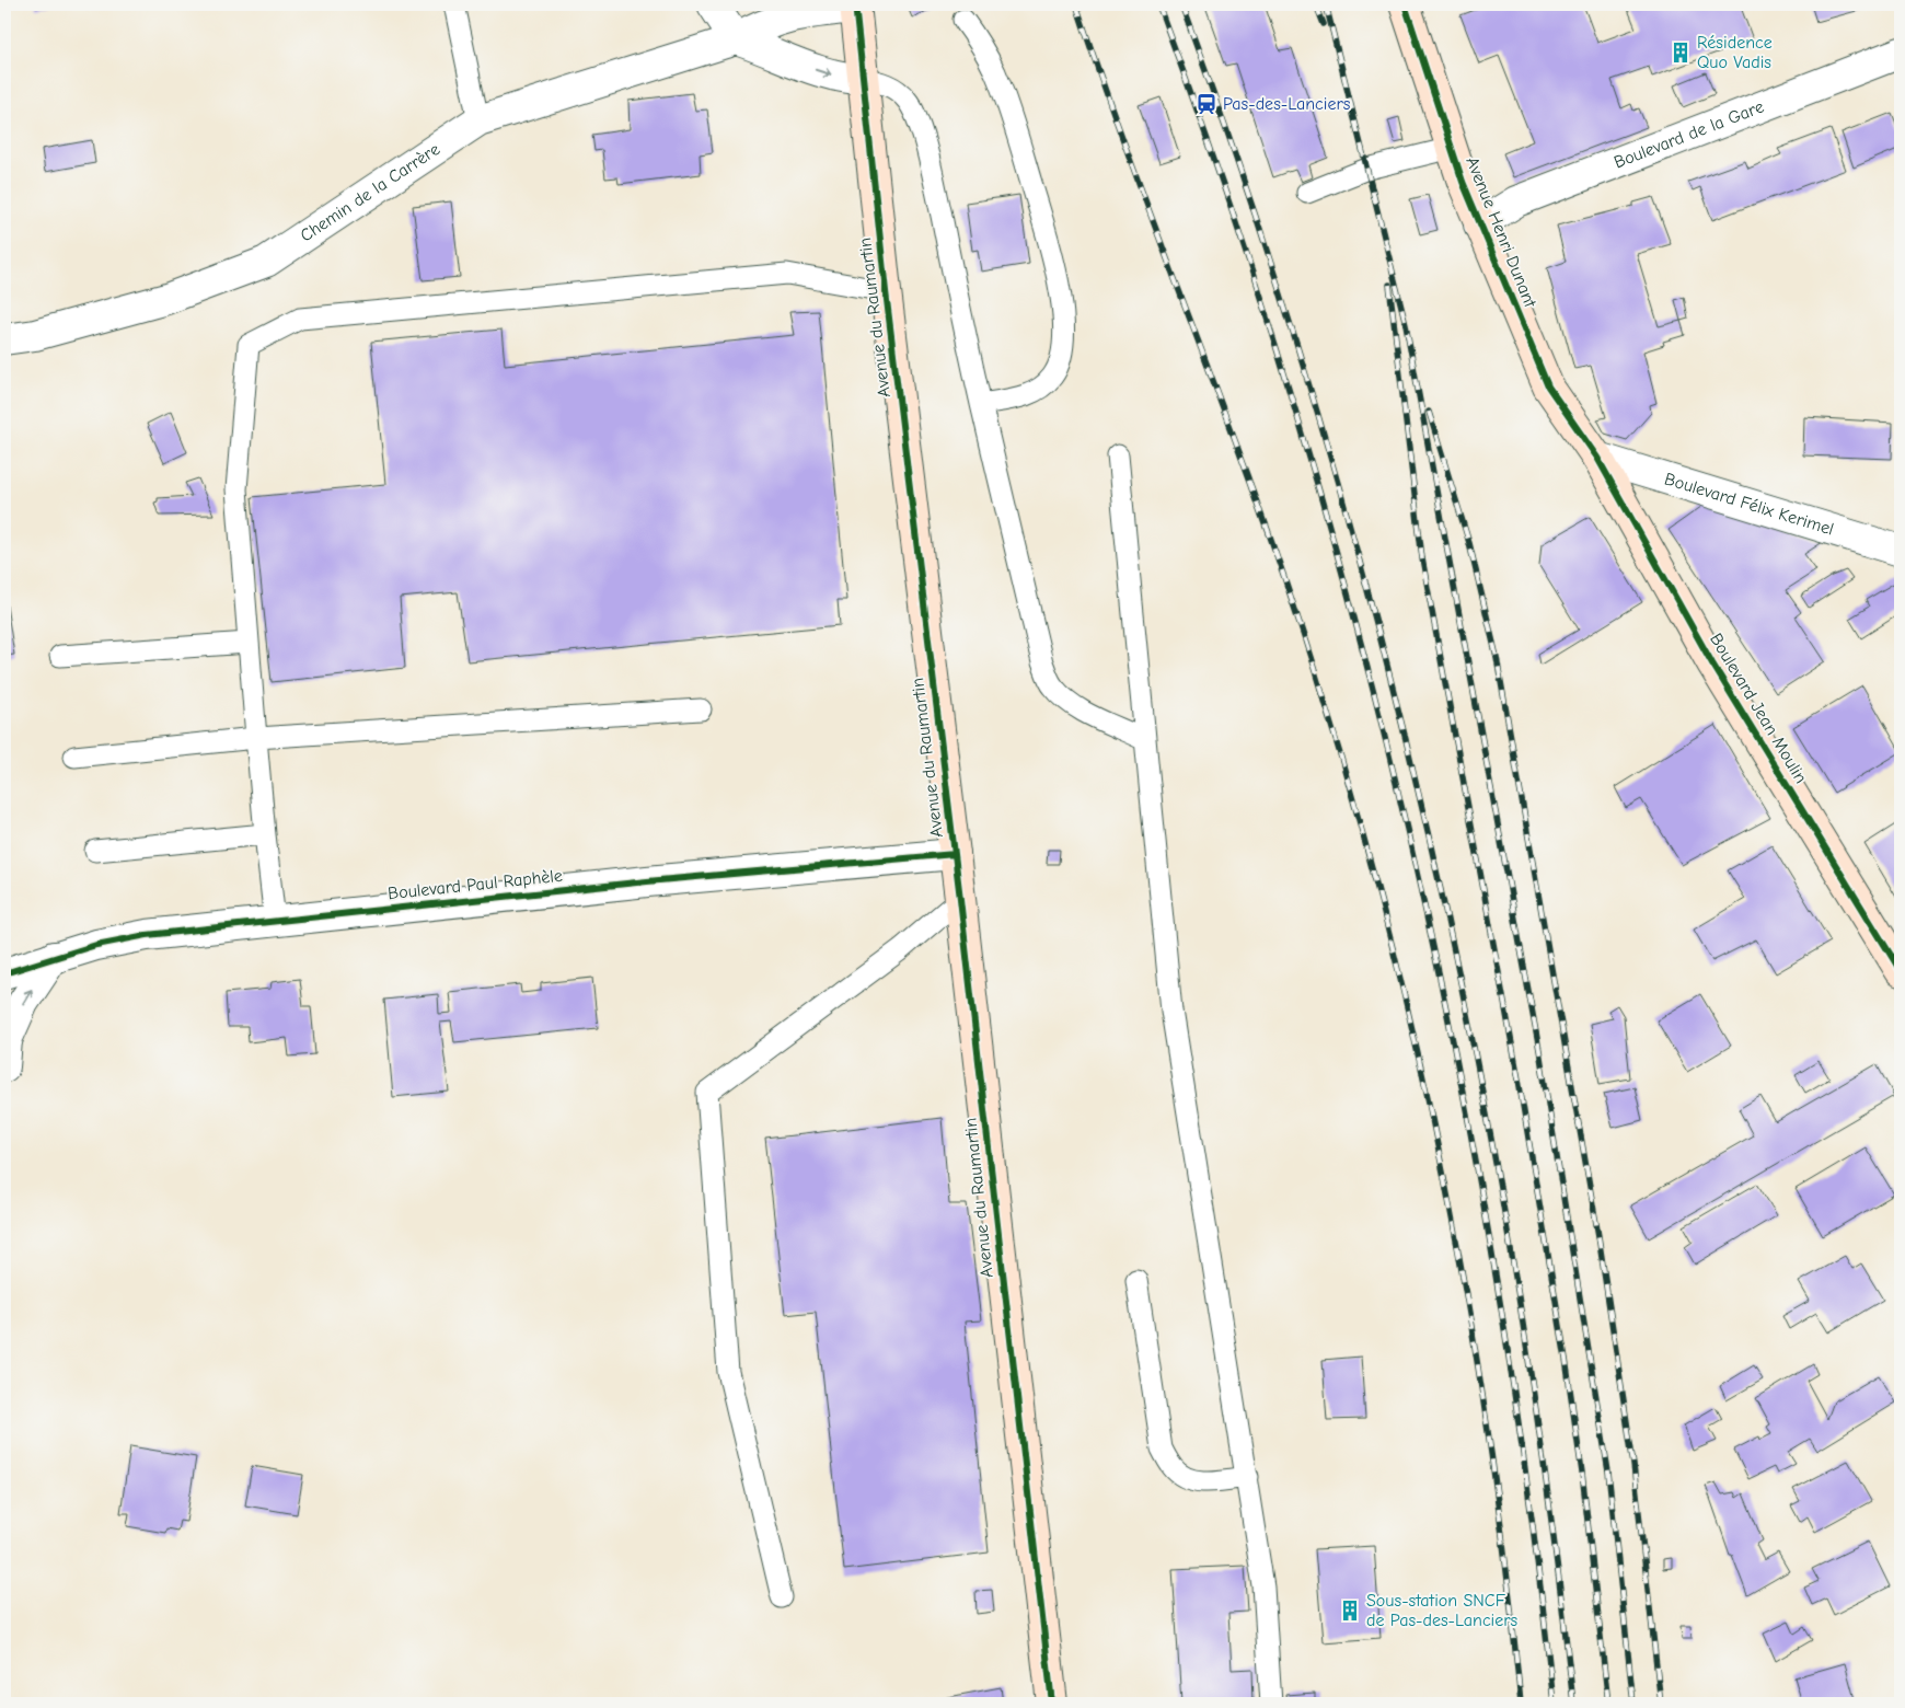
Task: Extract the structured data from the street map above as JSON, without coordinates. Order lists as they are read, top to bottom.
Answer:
{
  "streets": {
    "street": [
      "Boulevard de la Gare",
      "Chemin de la Carrère",
      "Avenue Henri Dunant",
      "Avenue du Raumartin",
      "Boulevard Félix Kerimel",
      "Boulevard Jean Moulin",
      "Boulevard Paul Raphèle"
    ]
  },
  "crossings": [
    ["Boulevard de la Gare", "Avenue Henri Dunant"],
    ["Chemin de la Carrère", "Avenue du Raumartin"],
    ["Avenue Henri Dunant", "Boulevard Félix Kerimel"],
    ["Avenue Henri Dunant", "Boulevard Jean Moulin"],
    ["Avenue du Raumartin", "Boulevard Paul Raphèle"],
    ["Boulevard Félix Kerimel", "Boulevard Jean Moulin"]
  ],
  "places": {
    "building": ["Résidence Quo Vadis", "Sous-station SNCF de Pas-des-Lanciers"],
    "station": ["Pas-des-Lanciers"]
  }
}
